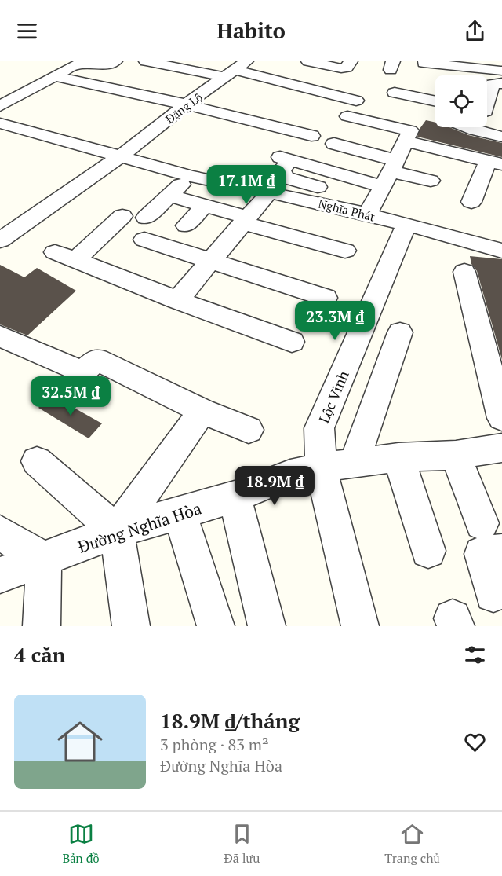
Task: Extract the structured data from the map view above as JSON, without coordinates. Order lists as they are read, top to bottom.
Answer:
{
  "streets": {
    "street": [
      "Đặng Lộ",
      "Nghĩa Phát",
      "Lộc Vinh",
      "Đường Nghĩa Hòa"
    ]
  },
  "crossings": [
    ["Đặng Lộ", "Nghĩa Phát"],
    ["Nghĩa Phát", "Lộc Vinh"],
    ["Lộc Vinh", "Đường Nghĩa Hòa"]
  ],
  "page": {
    "header": "Habito",
    "price": [
      "17.1M ₫",
      "23.3M ₫",
      "32.5M ₫",
      "18.9M ₫"
    ],
    "heading": "4 căn",
    "list": [
      {
        "name": "18.9M ₫/tháng",
        "note": "3 phòng · 83 m² · Đường Nghĩa Hòa"
      }
    ],
    "tabs": ["Bản đồ", "Đã lưu", "Trang chủ"]
  }
}
